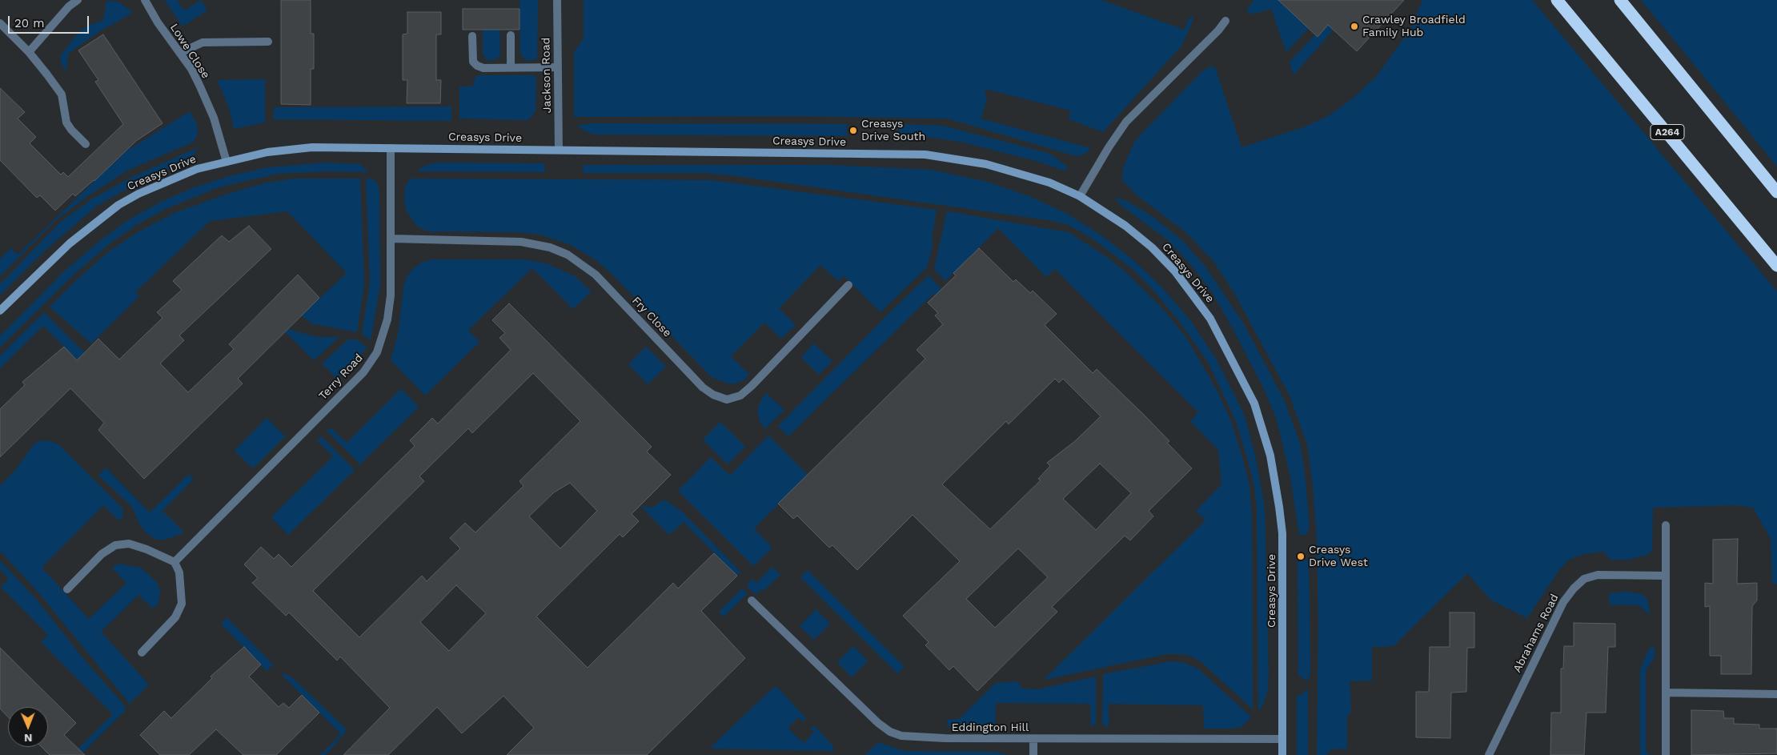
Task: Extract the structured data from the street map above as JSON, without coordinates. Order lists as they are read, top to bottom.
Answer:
{
  "streets": {
    "highway": ["A264"],
    "street": [
      "Lowe Close",
      "Jackson Road",
      "Creasys Drive",
      "Fry Close",
      "Terry Road",
      "Abrahams Road",
      "Eddington Hill"
    ]
  },
  "crossings": [
    ["Lowe Close", "Creasys Drive"],
    ["Jackson Road", "Creasys Drive"],
    ["Creasys Drive", "Terry Road"],
    ["Creasys Drive", "Eddington Hill"],
    ["Fry Close", "Terry Road"]
  ],
  "places": ["Crawley Broadfield Family Hub", "Creasys Drive South", "Creasys Drive West"],
  "scale_bar": "20 m",
  "north": "bottom"
}
